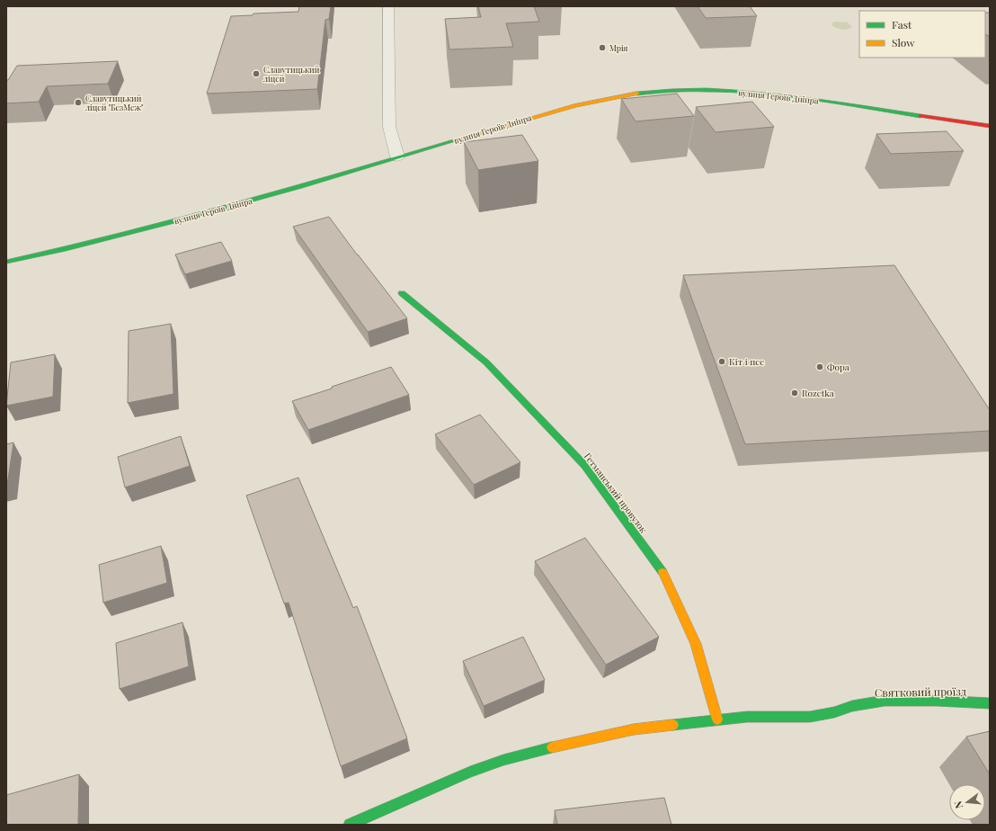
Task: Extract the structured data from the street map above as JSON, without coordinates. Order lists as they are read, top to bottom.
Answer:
{
  "streets": {
    "street": ["вулиця Героїв Дніпра", "Гетманський провулок", "Святковий проїзд"]
  },
  "crossings": [
    ["Гетманський провулок", "Святковий проїзд"]
  ],
  "places": [
    "Мрiя",
    "Славутицький ліцей",
    "Славутицький ліцей \"БезМеж\"",
    "Кіт і пес",
    "Фора",
    "Rozetka"
  ],
  "legend": ["Fast", "Slow"],
  "north": "left"
}
